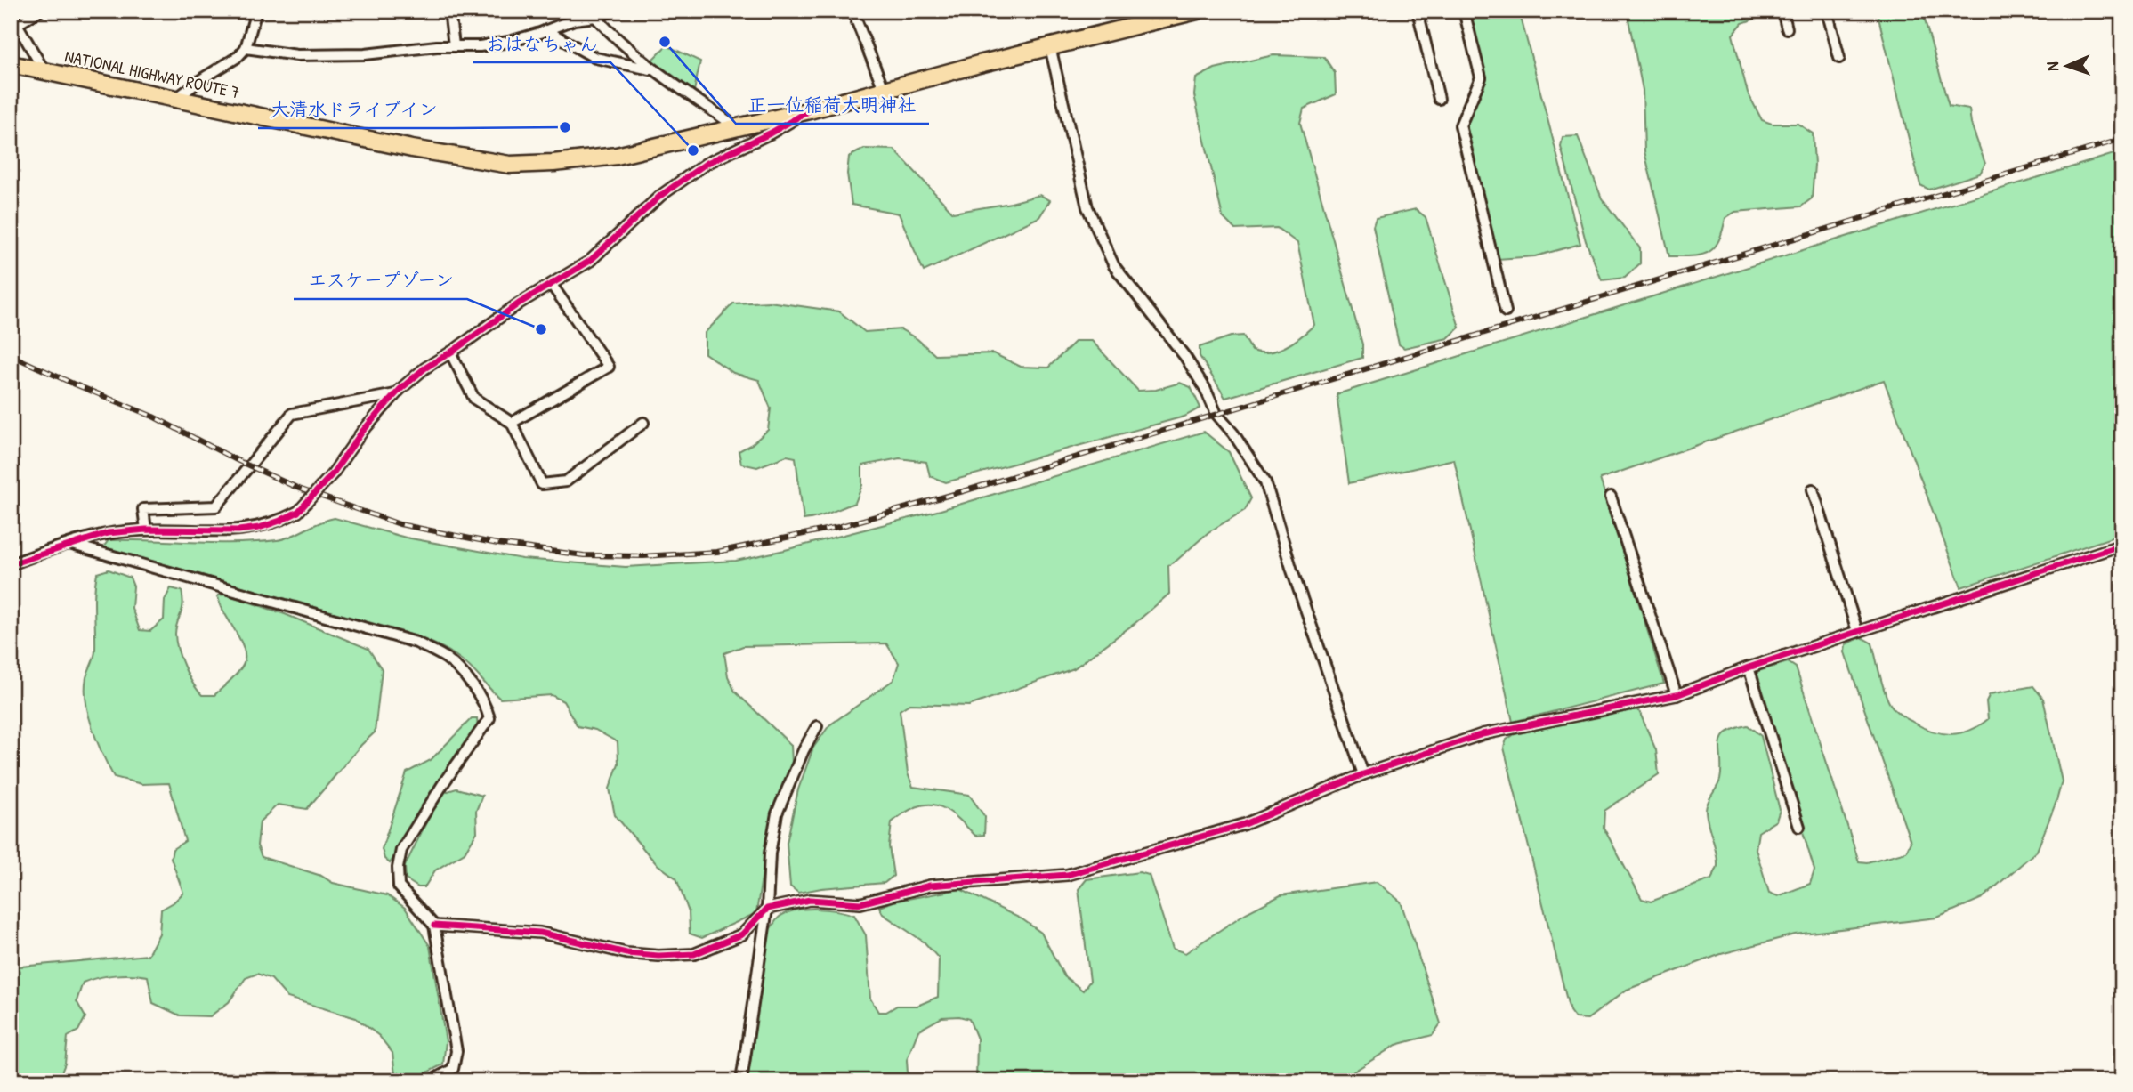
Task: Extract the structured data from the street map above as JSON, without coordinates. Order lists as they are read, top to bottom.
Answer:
{
  "streets": {
    "highway": ["NATIONAL HIGHWAY ROUTE 7"]
  },
  "places": [
    "正一位稲荷大明神社",
    "大清水ドライブイン",
    "おはなちゃん",
    "エスケープゾーン"
  ],
  "north": "left"
}
